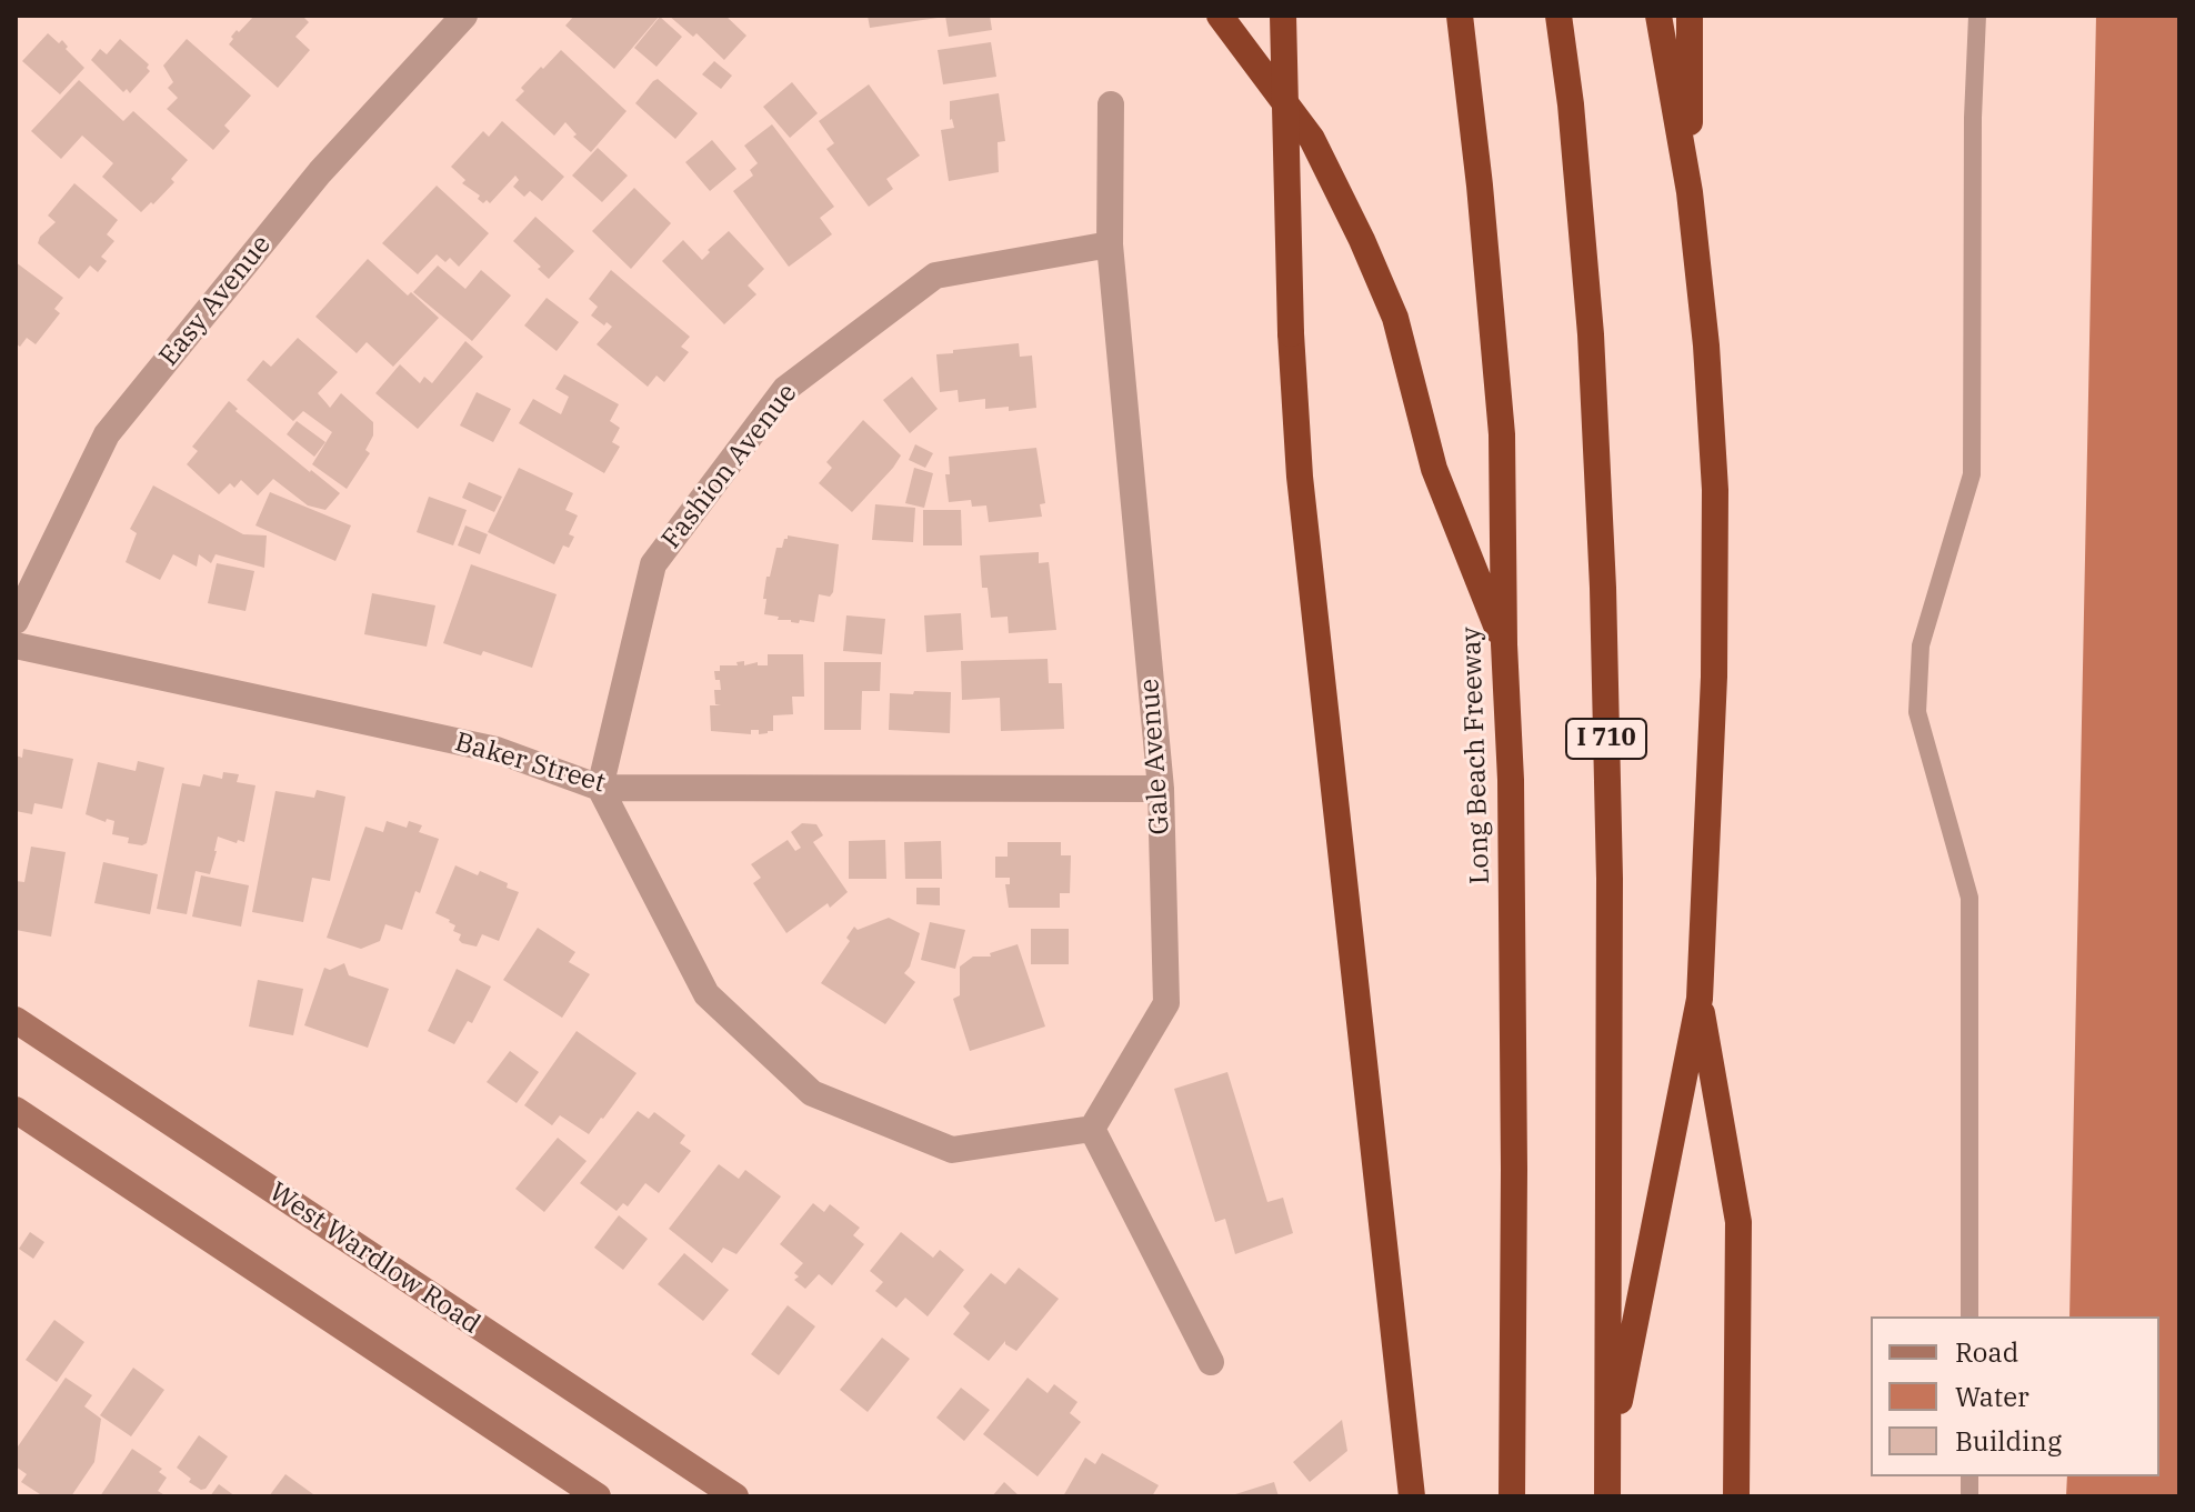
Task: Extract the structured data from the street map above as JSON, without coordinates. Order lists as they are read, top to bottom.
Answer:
{
  "streets": {
    "highway": ["I 710", "Long Beach Freeway"],
    "main road": ["West Wardlow Road"],
    "street": [
      "Easy Avenue",
      "Fashion Avenue",
      "Gale Avenue",
      "Baker Street"
    ]
  },
  "crossings": [
    ["Fashion Avenue", "Gale Avenue"],
    ["Fashion Avenue", "Baker Street"],
    ["Gale Avenue", "Baker Street"]
  ],
  "legend": ["Road", "Water", "Building"]
}
